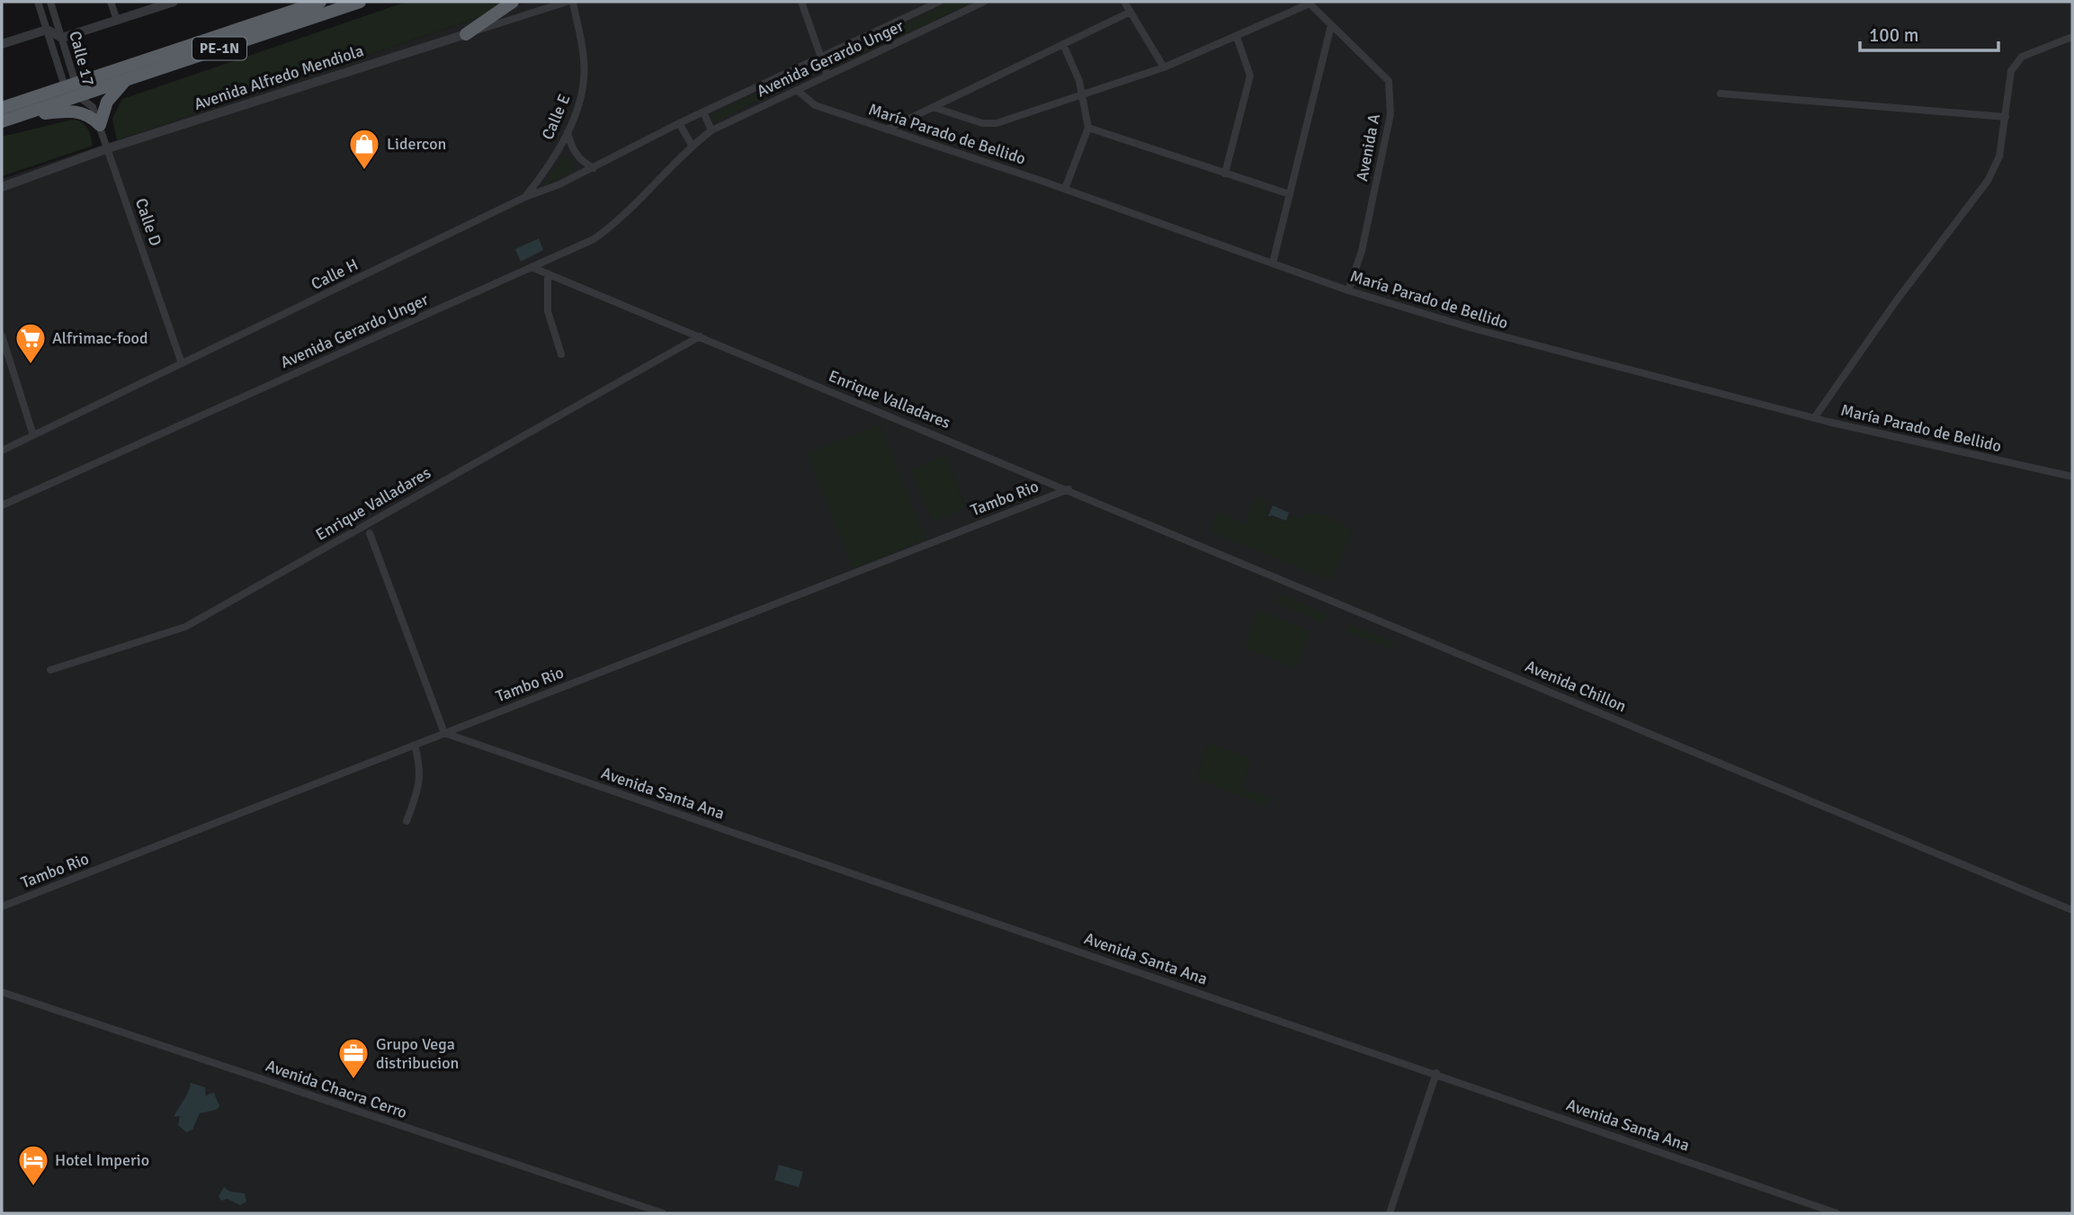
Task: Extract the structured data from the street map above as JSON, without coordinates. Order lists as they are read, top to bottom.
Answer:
{
  "streets": {
    "highway": ["PE-1N"],
    "street": [
      "Calle 17",
      "Avenida Gerardo Unger",
      "Avenida Alfredo Mendiola",
      "Calle E",
      "María Parado de Bellido",
      "Avenida A",
      "Calle D",
      "Calle H",
      "Enrique Valladares",
      "Tambo Rio",
      "Avenida Chillon",
      "Avenida Santa Ana",
      "Avenida Chacra Cerro"
    ]
  },
  "crossings": [
    ["PE-1N", "Calle 17"],
    ["PE-1N", "Calle D"],
    ["Calle 17", "Calle D"],
    ["Avenida Gerardo Unger", "María Parado de Bellido"],
    ["Avenida Gerardo Unger", "Calle H"],
    ["Avenida Gerardo Unger", "Enrique Valladares"],
    ["Avenida Alfredo Mendiola", "Calle D"],
    ["Calle E", "Calle H"],
    ["María Parado de Bellido", "Avenida A"],
    ["Calle D", "Calle H"],
    ["Enrique Valladares", "Tambo Rio"],
    ["Enrique Valladares", "Avenida Chillon"],
    ["Tambo Rio", "Avenida Chillon"],
    ["Tambo Rio", "Avenida Santa Ana"]
  ],
  "places": {
    "shop": ["Lidercon"],
    "supermarket": ["Alfrimac-food"],
    "office": ["Grupo Vega distribucion"],
    "hotel": ["Hotel Imperio"]
  },
  "scale_bar": "100 m"
}
